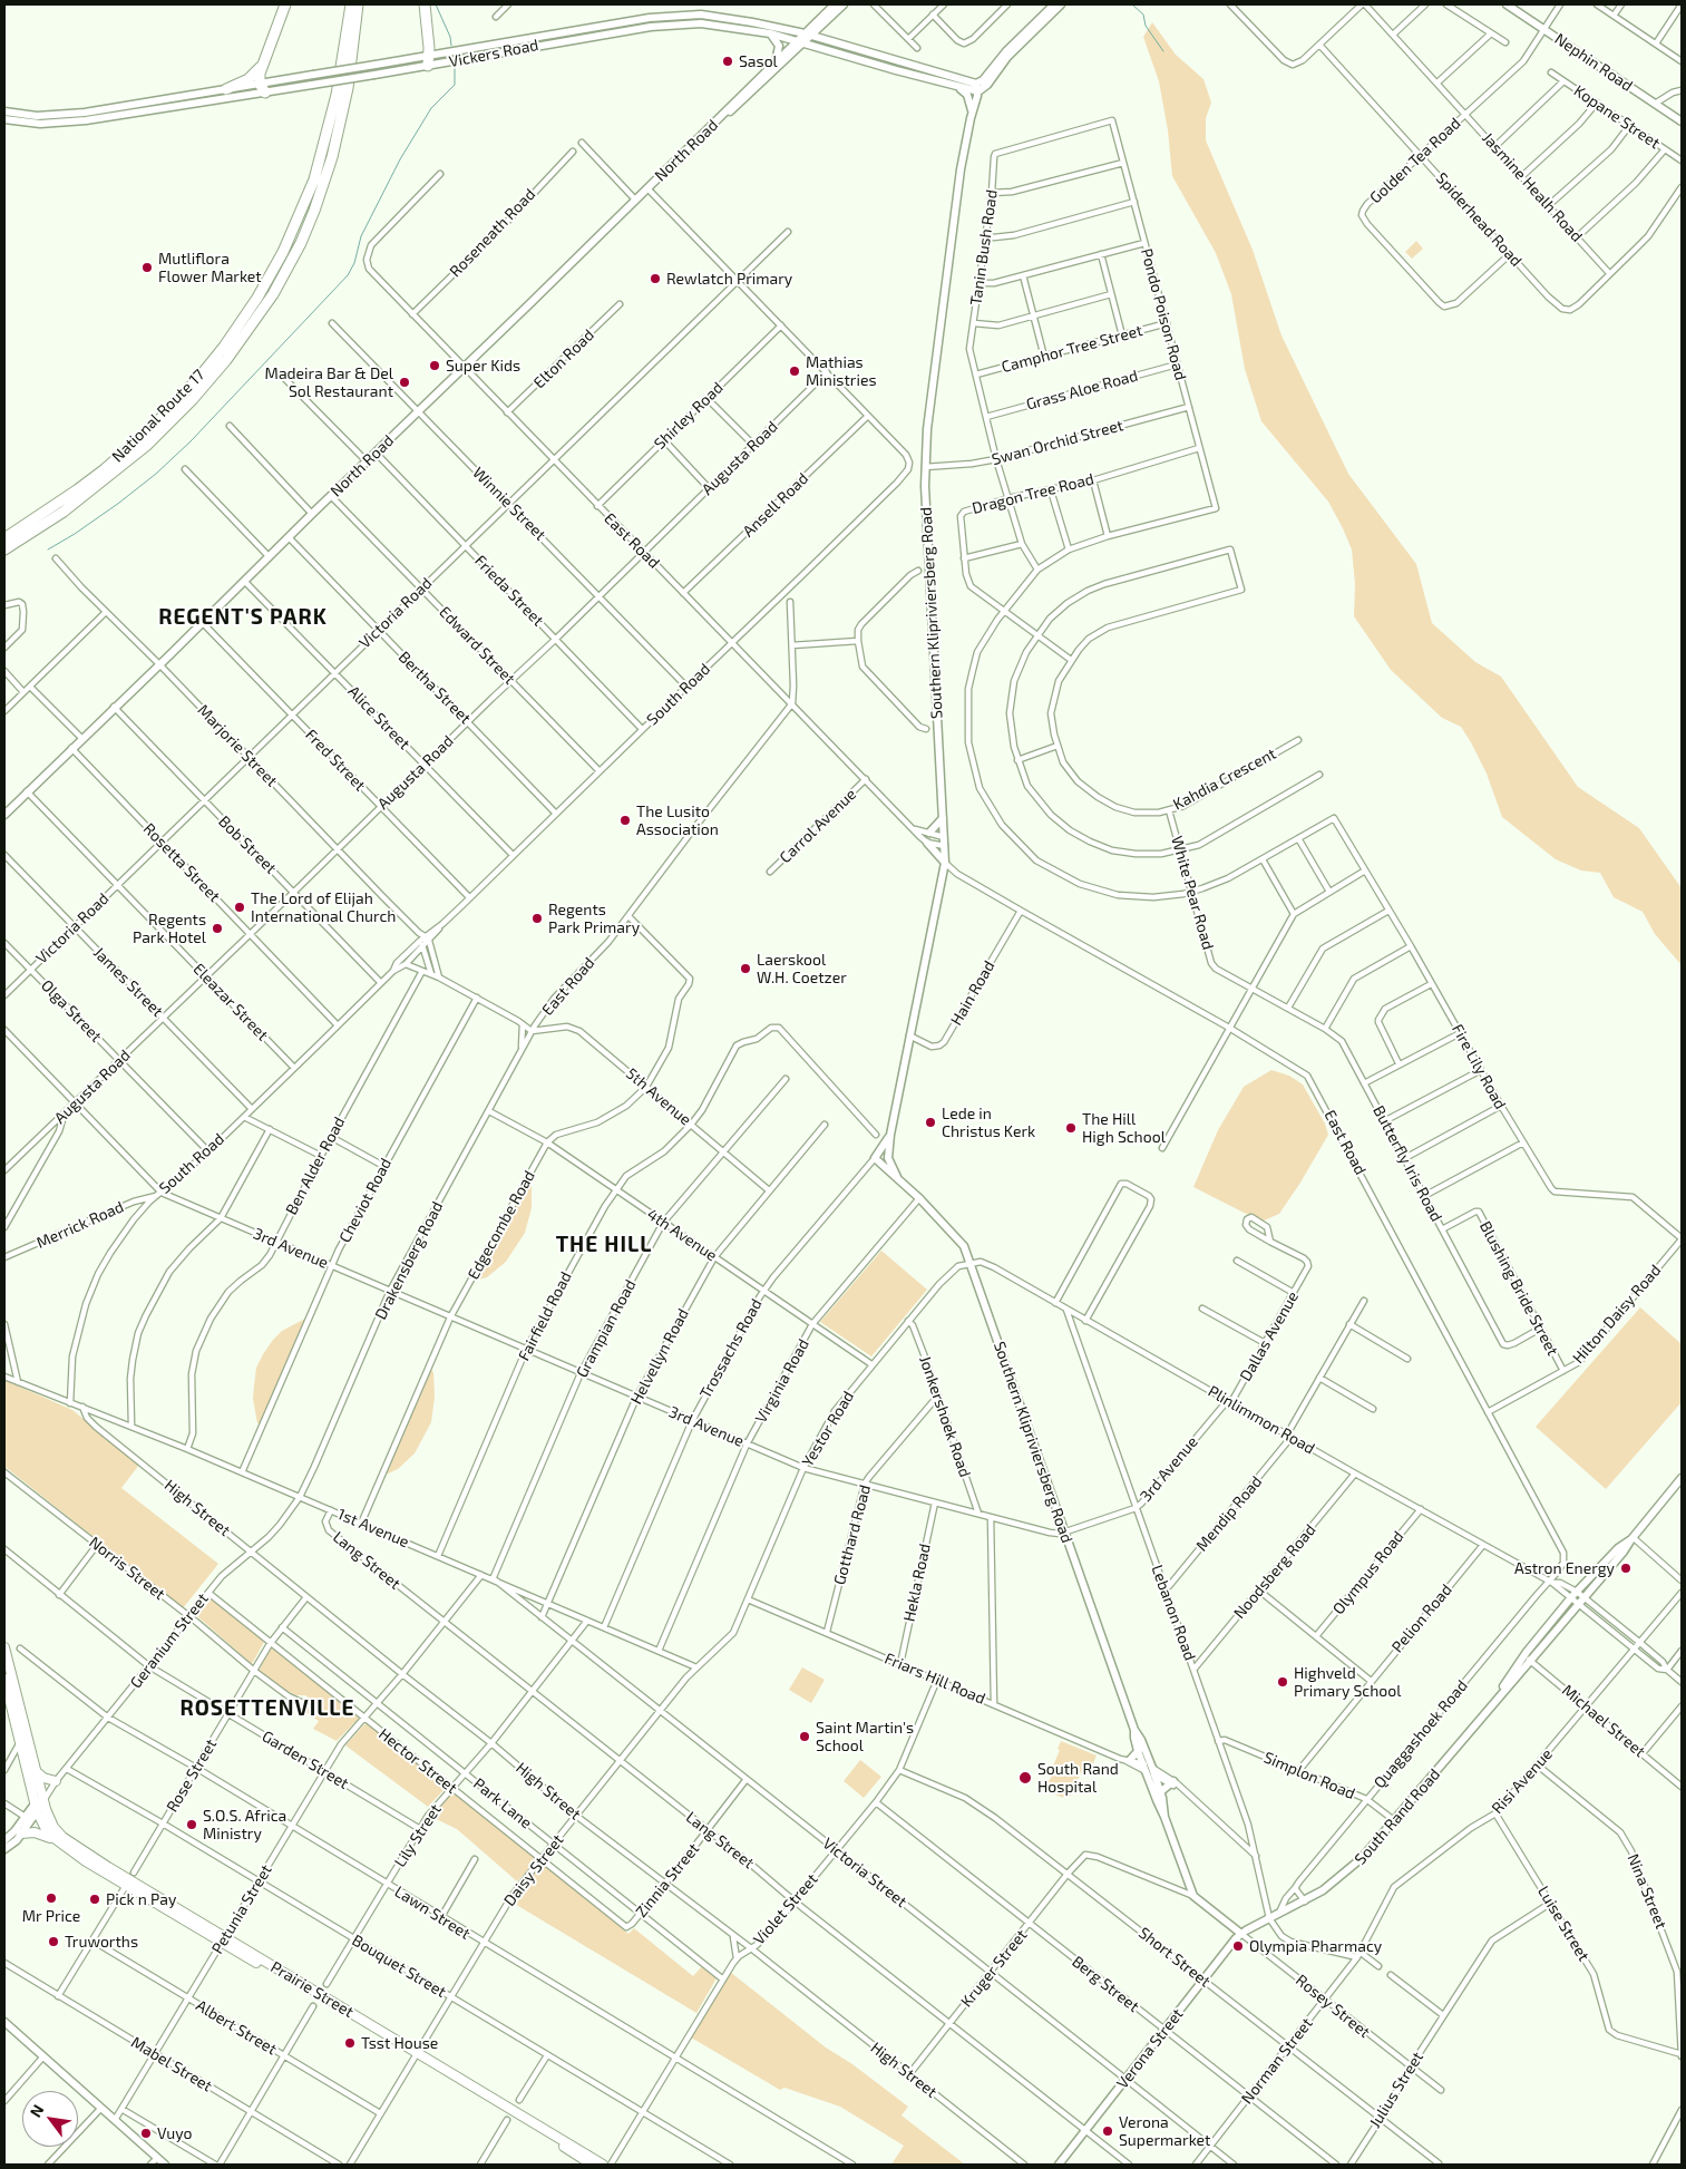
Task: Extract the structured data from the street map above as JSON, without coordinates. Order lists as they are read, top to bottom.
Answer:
{
  "streets": {
    "highway": ["National Route 17"],
    "main road": [
      "Vickers Road",
      "Nephin Road",
      "North Road",
      "Southern Klipriviersberg Road",
      "Geranium Street",
      "South Rand Road",
      "Prairie Street",
      "Rosey Street",
      "Verona Street"
    ],
    "street": [
      "Kopane Street",
      "Golden Tea Road",
      "Jasmine Healh Road",
      "Spiderhead Road",
      "Roseneath Road",
      "Tanin Bush Road",
      "Pondo Poison Road",
      "Camphor Tree Street",
      "Elton Road",
      "Grass Aloe Road",
      "Shirley Road",
      "Swan Orchid Street",
      "Augusta Road",
      "Dragon Tree Road",
      "Winnie Street",
      "Ansell Road",
      "East Road",
      "Frieda Street",
      "Victoria Road",
      "Edward Street",
      "Bertha Street",
      "South Road",
      "Alice Street",
      "Marjorie Street",
      "Fred Street",
      "Kahdia Crescent",
      "Carrol Avenue",
      "Bob Street",
      "Rosetta Street",
      "White Pear Road",
      "James Street",
      "Hain Road",
      "Eleazar Street",
      "Olga Street",
      "Fire Lily Road",
      "5th Avenue",
      "Butterfly Iris Road",
      "Ben Alder Road",
      "Cheviot Road",
      "Merrick Road",
      "Edgecombe Road",
      "4th Avenue",
      "3rd Avenue",
      "Drakensberg Road",
      "Blushing Bride Street",
      "Hilton Daisy Road",
      "Fairfield Road",
      "Grampian Road",
      "Dallas Avenue",
      "Trossachs Road",
      "Helvellyn Road",
      "Virginia Road",
      "Jonkershoek Road",
      "Plinlimmon Road",
      "Yestor Road",
      "High Street",
      "Mendip Road",
      "1st Avenue",
      "Gotthard Road",
      "Lang Street",
      "Norris Street",
      "Noodsberg Road",
      "Olympus Road",
      "Hekla Road",
      "Lebanon Road",
      "Pelion Road",
      "Friars Hill Road",
      "Michael Street",
      "Quaggashoek Road",
      "Garden Street",
      "Hector Street",
      "Rose Street",
      "Simplon Road",
      "Risi Avenue",
      "Park Lane",
      "Lily Street",
      "Daisy Street",
      "Victoria Street",
      "Zinnia Street",
      "Nina Street",
      "Petunia Street",
      "Violet Street",
      "Lawn Street",
      "Luise Street",
      "Short Street",
      "Bouquet Street",
      "Kruger Street",
      "Berg Street",
      "Albert Street",
      "Norman Street",
      "Mabel Street",
      "Julius Street"
    ]
  },
  "crossings": [
    ["Vickers Road", "North Road"],
    ["Vickers Road", "Southern Klipriviersberg Road"],
    ["Nephin Road", "Golden Tea Road"],
    ["North Road", "Winnie Street"],
    ["North Road", "East Road"],
    ["North Road", "Frieda Street"],
    ["North Road", "Edward Street"],
    ["North Road", "Bertha Street"],
    ["North Road", "Alice Street"],
    ["North Road", "Marjorie Street"],
    ["North Road", "Fred Street"],
    ["North Road", "Bob Street"],
    ["North Road", "Rosetta Street"],
    ["North Road", "Eleazar Street"],
    ["Golden Tea Road", "Jasmine Healh Road"],
    ["Golden Tea Road", "Spiderhead Road"],
    ["Jasmine Healh Road", "Spiderhead Road"],
    ["Roseneath Road", "East Road"],
    ["Tanin Bush Road", "Pondo Poison Road"],
    ["Tanin Bush Road", "Camphor Tree Street"],
    ["Tanin Bush Road", "Grass Aloe Road"],
    ["Tanin Bush Road", "Swan Orchid Street"],
    ["Tanin Bush Road", "Dragon Tree Road"],
    ["Pondo Poison Road", "Camphor Tree Street"],
    ["Pondo Poison Road", "Grass Aloe Road"],
    ["Pondo Poison Road", "Swan Orchid Street"],
    ["Pondo Poison Road", "Dragon Tree Road"],
    ["Elton Road", "East Road"],
    ["Shirley Road", "East Road"],
    ["Swan Orchid Street", "Southern Klipriviersberg Road"],
    ["Augusta Road", "Winnie Street"],
    ["Augusta Road", "East Road"],
    ["Augusta Road", "Frieda Street"],
    ["Augusta Road", "Edward Street"],
    ["Augusta Road", "Bertha Street"],
    ["Augusta Road", "Alice Street"],
    ["Augusta Road", "Marjorie Street"],
    ["Augusta Road", "Fred Street"],
    ["Augusta Road", "Bob Street"],
    ["Augusta Road", "Rosetta Street"],
    ["Augusta Road", "James Street"],
    ["Augusta Road", "Eleazar Street"],
    ["Augusta Road", "Olga Street"],
    ["Dragon Tree Road", "Kahdia Crescent"],
    ["Winnie Street", "Victoria Road"],
    ["Winnie Street", "South Road"],
    ["Ansell Road", "East Road"],
    ["Ansell Road", "South Road"],
    ["East Road", "Victoria Road"],
    ["East Road", "Southern Klipriviersberg Road"],
    ["East Road", "South Road"],
    ["East Road", "Carrol Avenue"],
    ["East Road", "Hain Road"],
    ["East Road", "5th Avenue"],
    ["East Road", "Drakensberg Road"],
    ["East Road", "Hilton Daisy Road"],
    ["East Road", "Plinlimmon Road"],
    ["East Road", "Quaggashoek Road"],
    ["Frieda Street", "Victoria Road"],
    ["Frieda Street", "South Road"],
    ["Victoria Road", "Edward Street"],
    ["Victoria Road", "Bertha Street"],
    ["Victoria Road", "Alice Street"],
    ["Victoria Road", "Marjorie Street"],
    ["Victoria Road", "Fred Street"],
    ["Victoria Road", "Bob Street"],
    ["Victoria Road", "Rosetta Street"],
    ["Victoria Road", "James Street"],
    ["Victoria Road", "Eleazar Street"],
    ["Victoria Road", "Olga Street"],
    ["Southern Klipriviersberg Road", "Hain Road"],
    ["Southern Klipriviersberg Road", "3rd Avenue"],
    ["Southern Klipriviersberg Road", "Trossachs Road"],
    ["Southern Klipriviersberg Road", "Virginia Road"],
    ["Southern Klipriviersberg Road", "Plinlimmon Road"],
    ["Southern Klipriviersberg Road", "Yestor Road"],
    ["Southern Klipriviersberg Road", "Friars Hill Road"],
    ["Southern Klipriviersberg Road", "Rosey Street"],
    ["Edward Street", "South Road"],
    ["Bertha Street", "South Road"],
    ["South Road", "Alice Street"],
    ["South Road", "Marjorie Street"],
    ["South Road", "Fred Street"],
    ["South Road", "Bob Street"],
    ["South Road", "Rosetta Street"],
    ["South Road", "James Street"],
    ["South Road", "Eleazar Street"],
    ["South Road", "Olga Street"],
    ["South Road", "Merrick Road"],
    ["South Road", "3rd Avenue"],
    ["South Road", "1st Avenue"],
    ["Kahdia Crescent", "White Pear Road"],
    ["White Pear Road", "Butterfly Iris Road"],
    ["Fire Lily Road", "Hilton Daisy Road"],
    ["5th Avenue", "Fairfield Road"],
    ["5th Avenue", "Grampian Road"],
    ["5th Avenue", "Helvellyn Road"],
    ["Butterfly Iris Road", "Blushing Bride Street"],
    ["Ben Alder Road", "3rd Avenue"],
    ["Ben Alder Road", "1st Avenue"],
    ["Cheviot Road", "3rd Avenue"],
    ["Cheviot Road", "1st Avenue"],
    ["Edgecombe Road", "4th Avenue"],
    ["Edgecombe Road", "3rd Avenue"],
    ["Edgecombe Road", "1st Avenue"],
    ["4th Avenue", "Drakensberg Road"],
    ["4th Avenue", "Fairfield Road"],
    ["4th Avenue", "Grampian Road"],
    ["4th Avenue", "Trossachs Road"],
    ["4th Avenue", "Helvellyn Road"],
    ["4th Avenue", "Virginia Road"],
    ["4th Avenue", "Yestor Road"],
    ["3rd Avenue", "Drakensberg Road"],
    ["3rd Avenue", "Fairfield Road"],
    ["3rd Avenue", "Grampian Road"],
    ["3rd Avenue", "Dallas Avenue"],
    ["3rd Avenue", "Trossachs Road"],
    ["3rd Avenue", "Helvellyn Road"],
    ["3rd Avenue", "Virginia Road"],
    ["3rd Avenue", "Jonkershoek Road"],
    ["3rd Avenue", "Plinlimmon Road"],
    ["3rd Avenue", "Yestor Road"],
    ["3rd Avenue", "Gotthard Road"],
    ["3rd Avenue", "Hekla Road"],
    ["3rd Avenue", "Lebanon Road"],
    ["Drakensberg Road", "1st Avenue"],
    ["Drakensberg Road", "Geranium Street"],
    ["Blushing Bride Street", "Hilton Daisy Road"],
    ["Fairfield Road", "1st Avenue"],
    ["Grampian Road", "1st Avenue"],
    ["Grampian Road", "Victoria Street"],
    ["Dallas Avenue", "Plinlimmon Road"],
    ["Trossachs Road", "1st Avenue"],
    ["Helvellyn Road", "1st Avenue"],
    ["Helvellyn Road", "Victoria Street"],
    ["Virginia Road", "1st Avenue"],
    ["Jonkershoek Road", "Yestor Road"],
    ["Jonkershoek Road", "Gotthard Road"],
    ["Plinlimmon Road", "Yestor Road"],
    ["Plinlimmon Road", "Mendip Road"],
    ["Plinlimmon Road", "Noodsberg Road"],
    ["Plinlimmon Road", "Olympus Road"],
    ["Plinlimmon Road", "Lebanon Road"],
    ["Plinlimmon Road", "Pelion Road"],
    ["Plinlimmon Road", "Quaggashoek Road"],
    ["Plinlimmon Road", "Risi Avenue"],
    ["Plinlimmon Road", "South Rand Road"],
    ["Yestor Road", "Friars Hill Road"],
    ["Yestor Road", "Daisy Street"],
    ["High Street", "1st Avenue"],
    ["High Street", "Geranium Street"],
    ["High Street", "Rose Street"],
    ["High Street", "Lily Street"],
    ["High Street", "Daisy Street"],
    ["High Street", "Zinnia Street"],
    ["High Street", "Petunia Street"],
    ["High Street", "Violet Street"],
    ["High Street", "Kruger Street"],
    ["Mendip Road", "Lebanon Road"],
    ["1st Avenue", "Lang Street"],
    ["1st Avenue", "Geranium Street"],
    ["1st Avenue", "Lily Street"],
    ["1st Avenue", "Daisy Street"],
    ["1st Avenue", "Victoria Street"],
    ["1st Avenue", "Petunia Street"],
    ["Gotthard Road", "Friars Hill Road"],
    ["Lang Street", "Lily Street"],
    ["Lang Street", "Daisy Street"],
    ["Lang Street", "Zinnia Street"],
    ["Lang Street", "Petunia Street"],
    ["Lang Street", "Violet Street"],
    ["Lang Street", "Kruger Street"],
    ["Lang Street", "Verona Street"],
    ["Norris Street", "Geranium Street"],
    ["Norris Street", "Rose Street"],
    ["Noodsberg Road", "Lebanon Road"],
    ["Hekla Road", "Friars Hill Road"],
    ["Lebanon Road", "Friars Hill Road"],
    ["Lebanon Road", "Simplon Road"],
    ["Lebanon Road", "South Rand Road"],
    ["Pelion Road", "Simplon Road"],
    ["Geranium Street", "Garden Street"],
    ["Geranium Street", "Hector Street"],
    ["Geranium Street", "Lawn Street"],
    ["Geranium Street", "Bouquet Street"],
    ["Geranium Street", "Prairie Street"],
    ["Friars Hill Road", "Daisy Street"],
    ["Friars Hill Road", "Violet Street"],
    ["Michael Street", "Risi Avenue"],
    ["Michael Street", "South Rand Road"],
    ["Quaggashoek Road", "Simplon Road"],
    ["Quaggashoek Road", "South Rand Road"],
    ["Garden Street", "Rose Street"],
    ["Garden Street", "Lily Street"],
    ["Garden Street", "Petunia Street"],
    ["Hector Street", "Rose Street"],
    ["Hector Street", "Lily Street"],
    ["Hector Street", "Daisy Street"],
    ["Hector Street", "Zinnia Street"],
    ["Hector Street", "Petunia Street"],
    ["Rose Street", "Park Lane"],
    ["Rose Street", "Lawn Street"],
    ["Rose Street", "Bouquet Street"],
    ["Rose Street", "Prairie Street"],
    ["Rose Street", "Albert Street"],
    ["Rose Street", "Mabel Street"],
    ["Simplon Road", "South Rand Road"],
    ["Risi Avenue", "Nina Street"],
    ["Risi Avenue", "Luise Street"],
    ["Risi Avenue", "Norman Street"],
    ["Park Lane", "Lily Street"],
    ["Park Lane", "Daisy Street"],
    ["Park Lane", "Zinnia Street"],
    ["Park Lane", "Petunia Street"],
    ["Park Lane", "Violet Street"],
    ["South Rand Road", "Rosey Street"],
    ["South Rand Road", "Verona Street"],
    ["Lily Street", "Victoria Street"],
    ["Lily Street", "Lawn Street"],
    ["Lily Street", "Bouquet Street"],
    ["Daisy Street", "Victoria Street"],
    ["Daisy Street", "Lawn Street"],
    ["Daisy Street", "Bouquet Street"],
    ["Daisy Street", "Prairie Street"],
    ["Daisy Street", "Albert Street"],
    ["Victoria Street", "Zinnia Street"],
    ["Victoria Street", "Violet Street"],
    ["Victoria Street", "Kruger Street"],
    ["Victoria Street", "Verona Street"],
    ["Victoria Street", "Norman Street"],
    ["Nina Street", "Luise Street"],
    ["Petunia Street", "Lawn Street"],
    ["Petunia Street", "Bouquet Street"],
    ["Petunia Street", "Prairie Street"],
    ["Petunia Street", "Albert Street"],
    ["Petunia Street", "Mabel Street"],
    ["Violet Street", "Lawn Street"],
    ["Violet Street", "Short Street"],
    ["Violet Street", "Bouquet Street"],
    ["Violet Street", "Berg Street"],
    ["Luise Street", "Julius Street"],
    ["Short Street", "Kruger Street"],
    ["Short Street", "Verona Street"],
    ["Short Street", "Norman Street"],
    ["Short Street", "Julius Street"],
    ["Kruger Street", "Berg Street"],
    ["Kruger Street", "Rosey Street"],
    ["Berg Street", "Verona Street"],
    ["Berg Street", "Norman Street"],
    ["Rosey Street", "Verona Street"],
    ["Rosey Street", "Norman Street"],
    ["Rosey Street", "Julius Street"]
  ],
  "districts": ["REGENT'S PARK", "THE HILL", "ROSETTENVILLE"],
  "places": [
    "Sasol",
    "Mutliflora Flower Market",
    "Rewlatch Primary",
    "Super Kids",
    "Mathias Ministries",
    "Madeira Bar & Del Sol Restaurant",
    "The Lusito Association",
    "The Lord of Elijah International Church",
    "Regents Park Primary",
    "Regents Park Hotel",
    "Laerskool W.H. Coetzer",
    "Lede in Christus Kerk",
    "The Hill High School",
    "Astron Energy",
    "Highveld Primary School",
    "Saint Martin's School",
    "South Rand Hospital",
    "S.O.S. Africa Ministry",
    "Mr Price",
    "Pick n Pay",
    "Truworths",
    "Olympia Pharmacy",
    "Tsst House",
    "Verona Supermarket",
    "Vuyo"
  ],
  "north": "top left"
}
